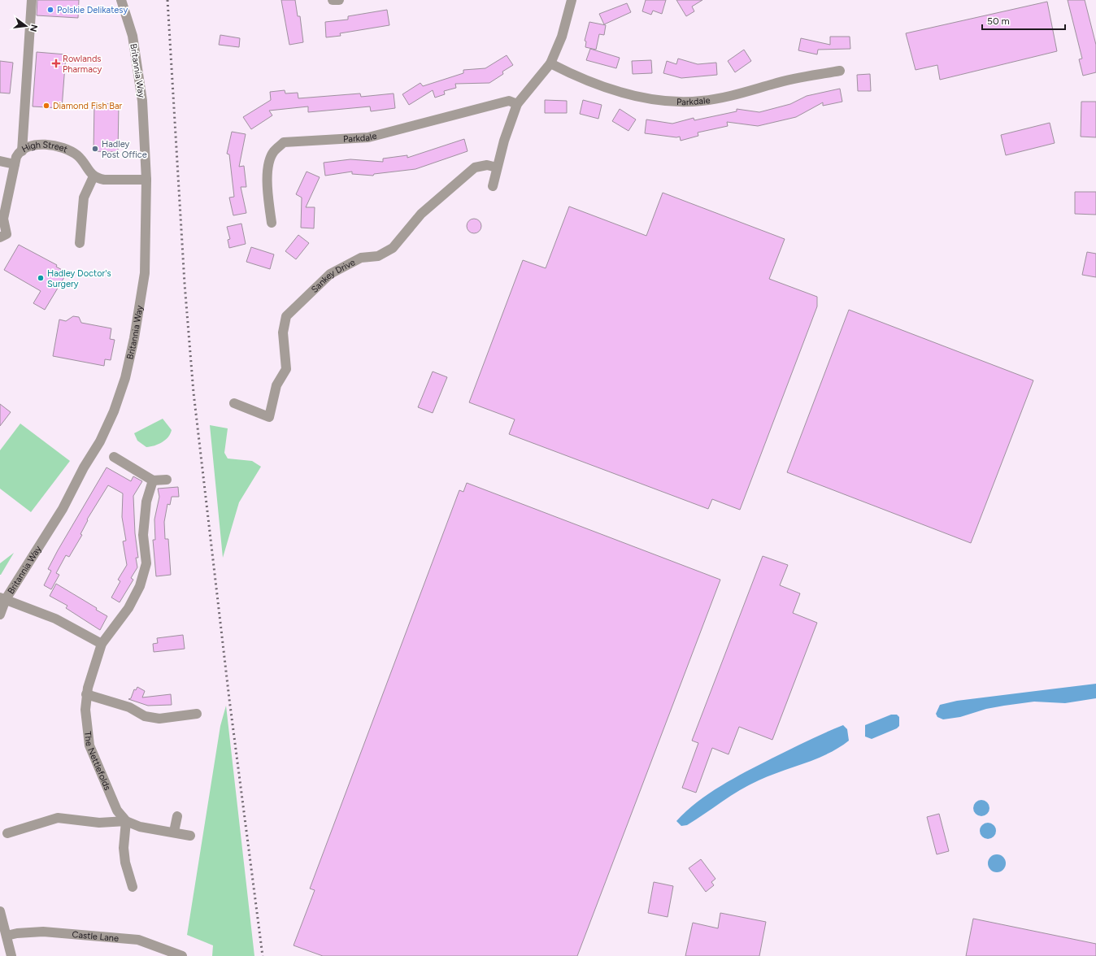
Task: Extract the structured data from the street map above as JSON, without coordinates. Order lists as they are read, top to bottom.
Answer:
{
  "streets": {
    "street": [
      "Britannia Way",
      "Parkdale",
      "High Street",
      "Sankey Drive",
      "The Nettlefolds",
      "Castle Lane"
    ]
  },
  "places": {
    "other": [
      "Polskie Delikatesy",
      "Diamond Fish Bar",
      "Hadley Post Office",
      "Hadley Doctor's Surgery"
    ],
    "health": ["Rowlands Pharmacy"]
  },
  "scale_bar": "50 m",
  "north": "right"
}
